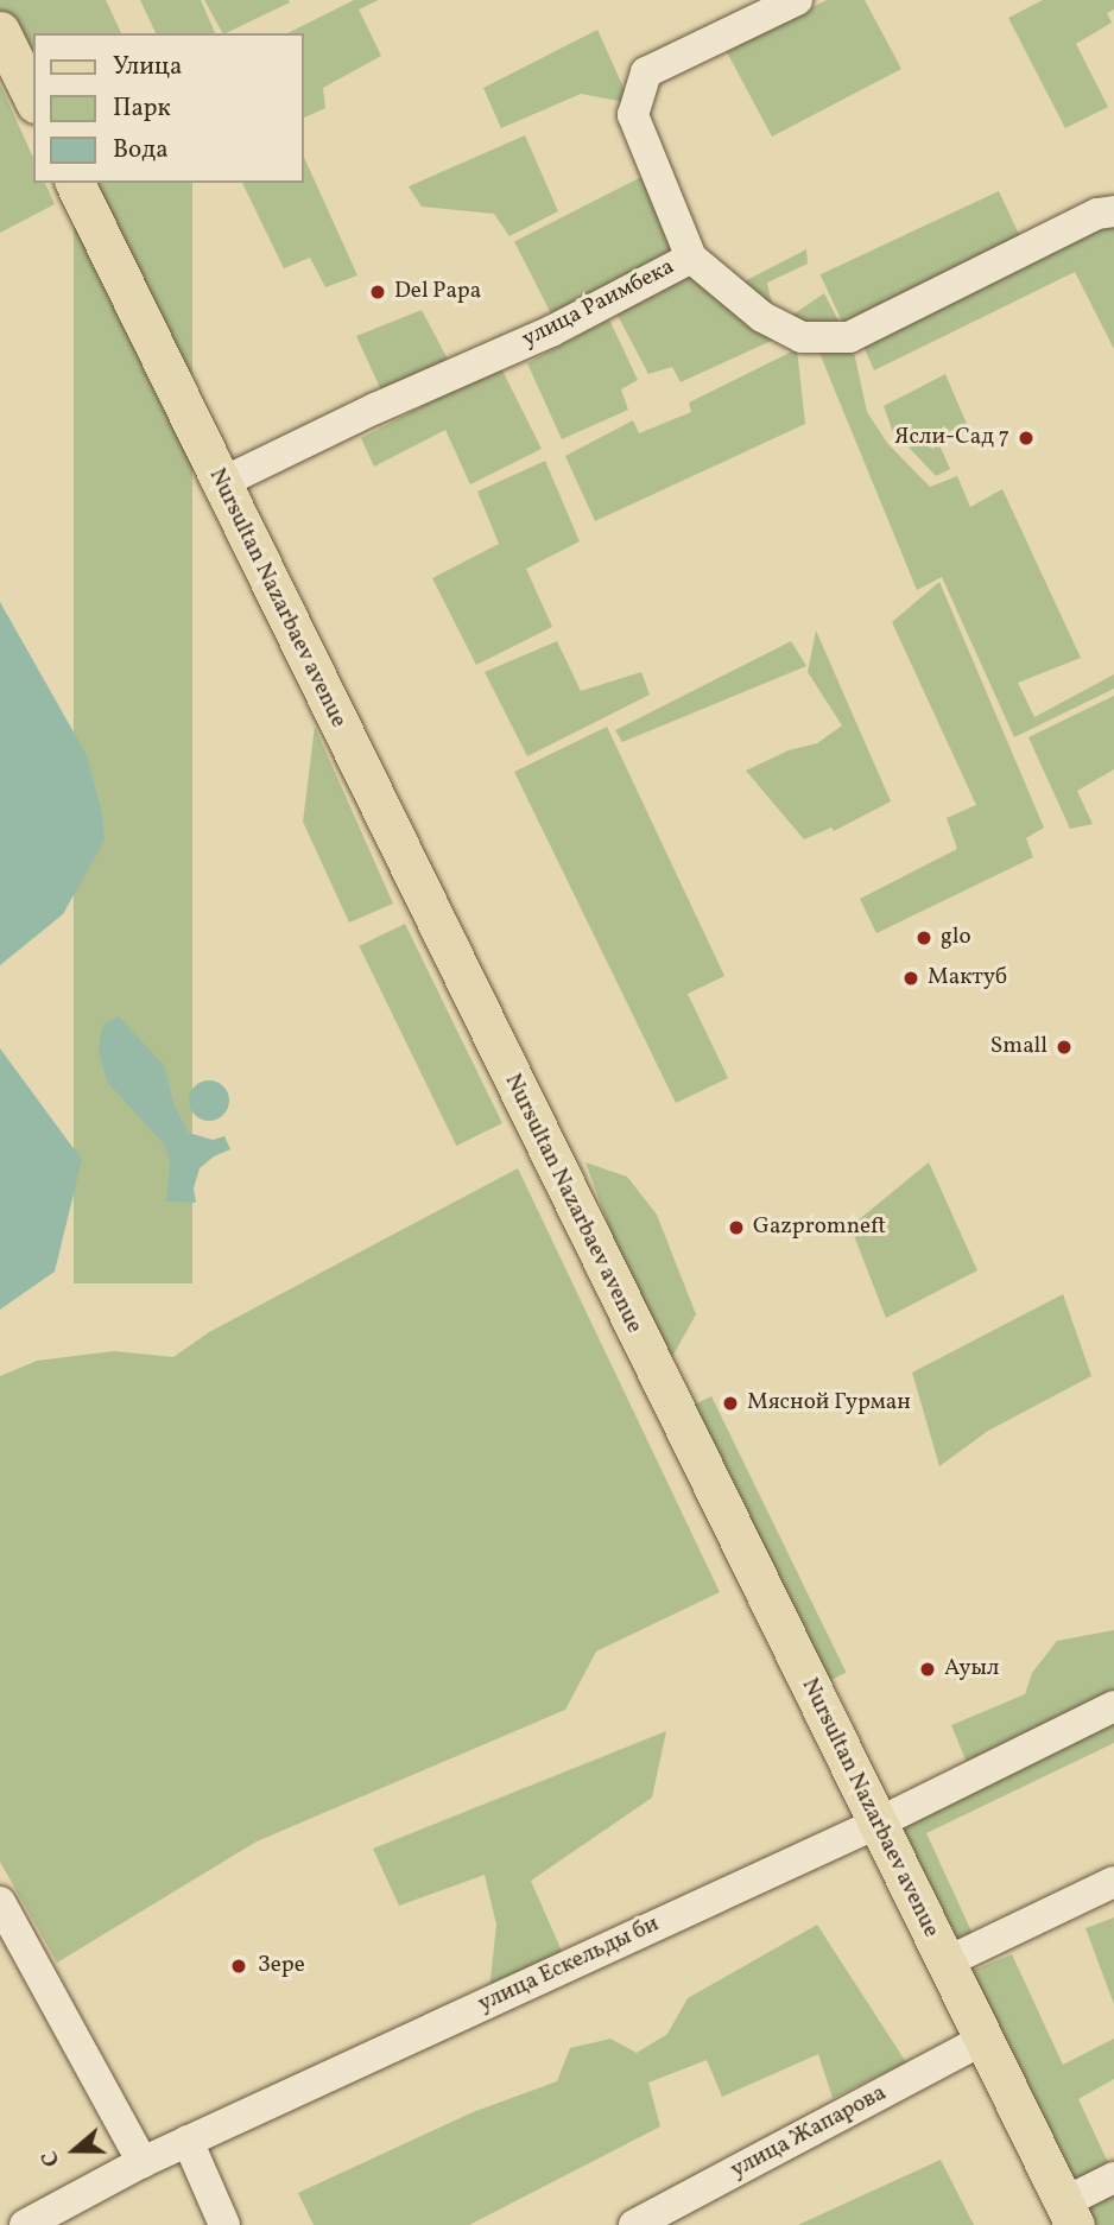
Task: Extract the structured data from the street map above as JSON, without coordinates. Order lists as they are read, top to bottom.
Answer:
{
  "streets": {
    "main road": ["Nursultan Nazarbaev avenue"],
    "street": ["улица Раимбека", "улица Ескельды би", "улица Жапарова"]
  },
  "crossings": [
    ["улица Раимбека", "Nursultan Nazarbaev avenue"],
    ["Nursultan Nazarbaev avenue", "улица Ескельды би"],
    ["Nursultan Nazarbaev avenue", "улица Жапарова"]
  ],
  "places": [
    "Del Papa",
    "Ясли-Сад 7",
    "glo",
    "Мактуб",
    "Small",
    "Gazpromneft",
    "Мясной Гурман",
    "Ауыл",
    "Зере"
  ],
  "legend": ["Улица", "Парк", "Вода"],
  "north": "left"
}
